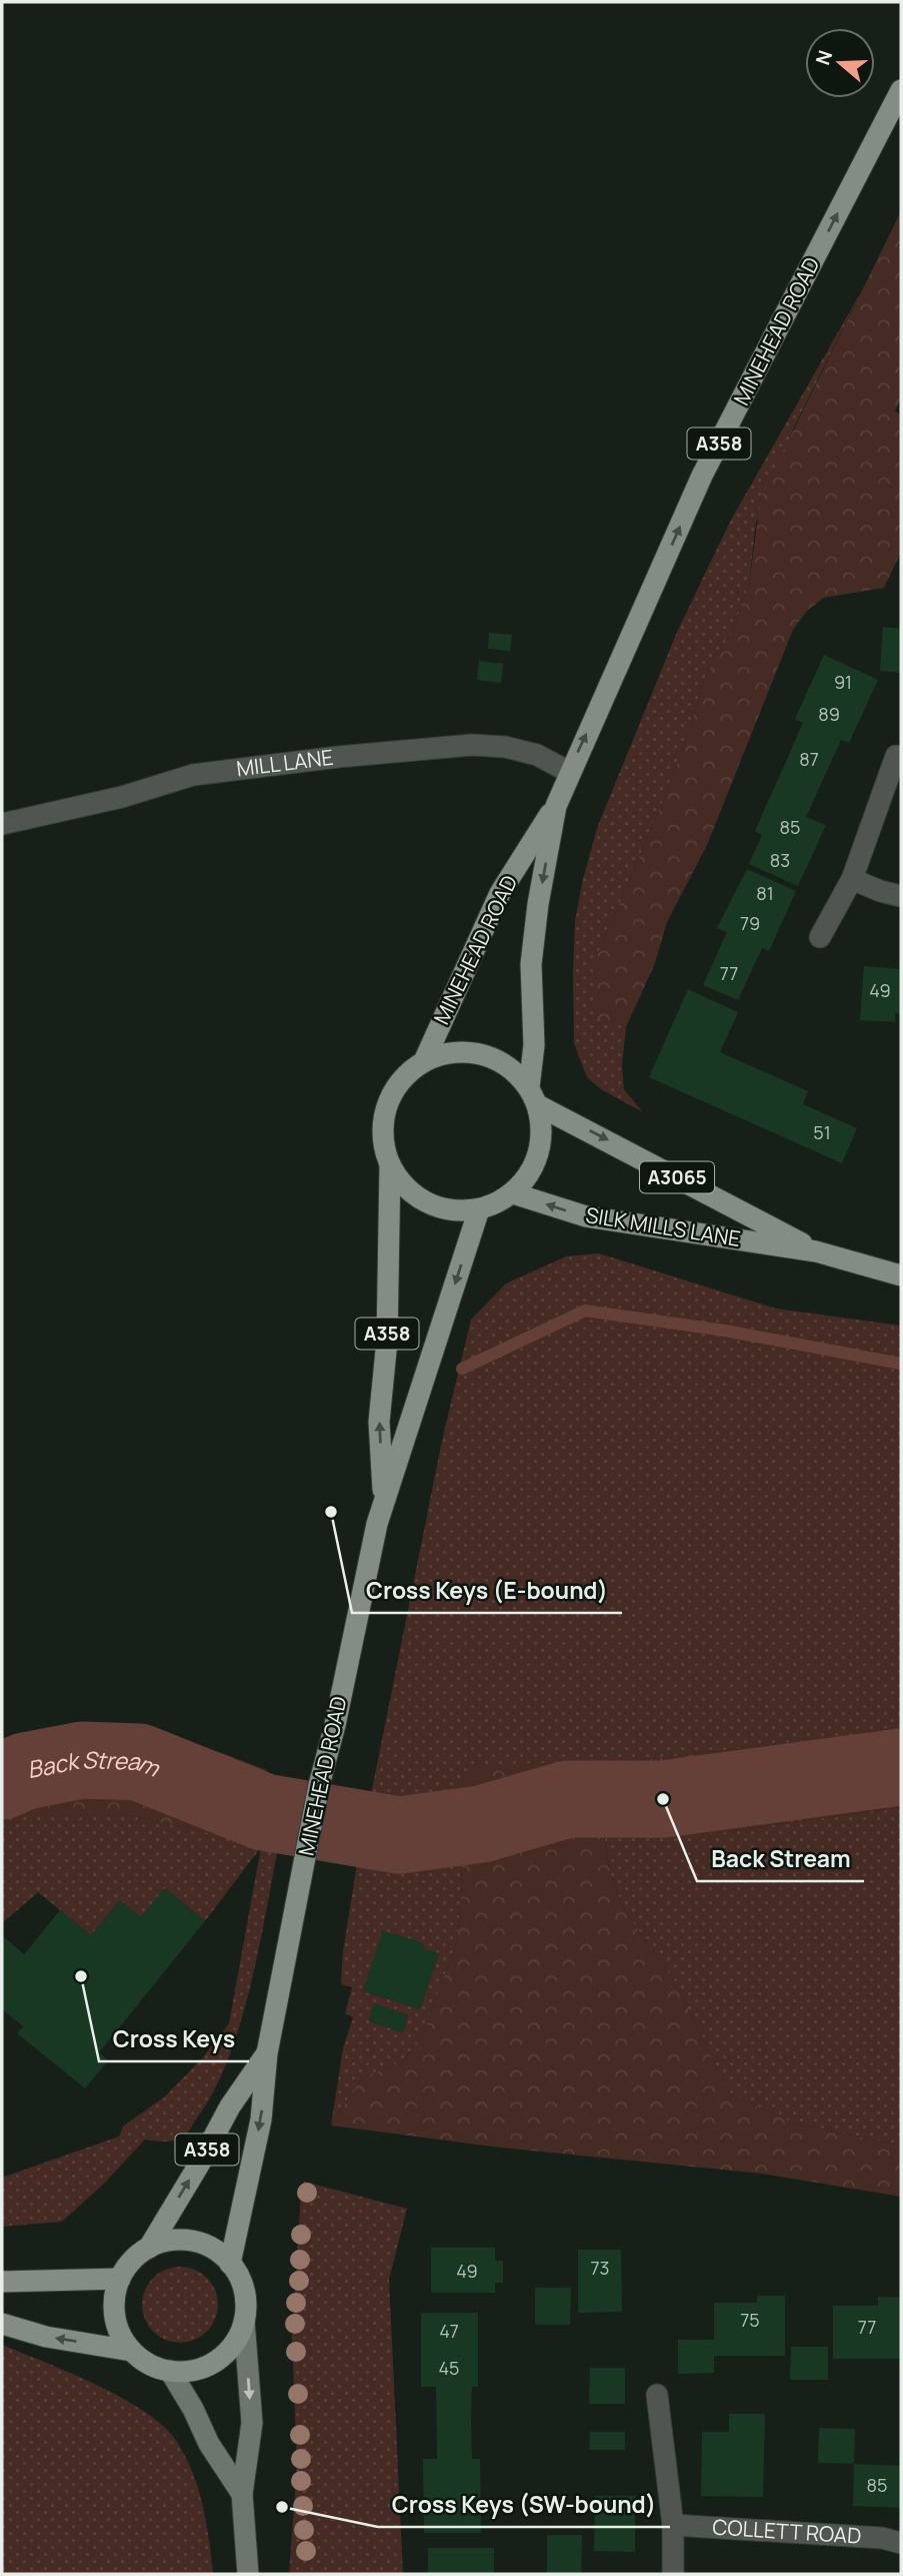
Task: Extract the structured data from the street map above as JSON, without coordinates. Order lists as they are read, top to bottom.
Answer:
{
  "streets": {
    "main road": [
      "MINEHEAD ROAD",
      "A358",
      "A3065",
      "SILK MILLS LANE"
    ],
    "street": ["MILL LANE", "COLLETT ROAD"]
  },
  "crossings": [
    ["MINEHEAD ROAD", "A358"],
    ["MINEHEAD ROAD", "MILL LANE"],
    ["MINEHEAD ROAD", "SILK MILLS LANE"],
    ["A358", "SILK MILLS LANE"]
  ],
  "water": ["Back Stream"],
  "places": [
    "Cross Keys (E-bound)",
    "Back Stream",
    "Cross Keys",
    "Cross Keys (SW-bound)"
  ],
  "house_numbers": [
    "91",
    "89",
    "87",
    "85",
    "83",
    "81",
    "79",
    "77",
    "49",
    "51",
    "73",
    "49",
    "75",
    "77",
    "47",
    "45",
    "85"
  ],
  "north": "left"
}
